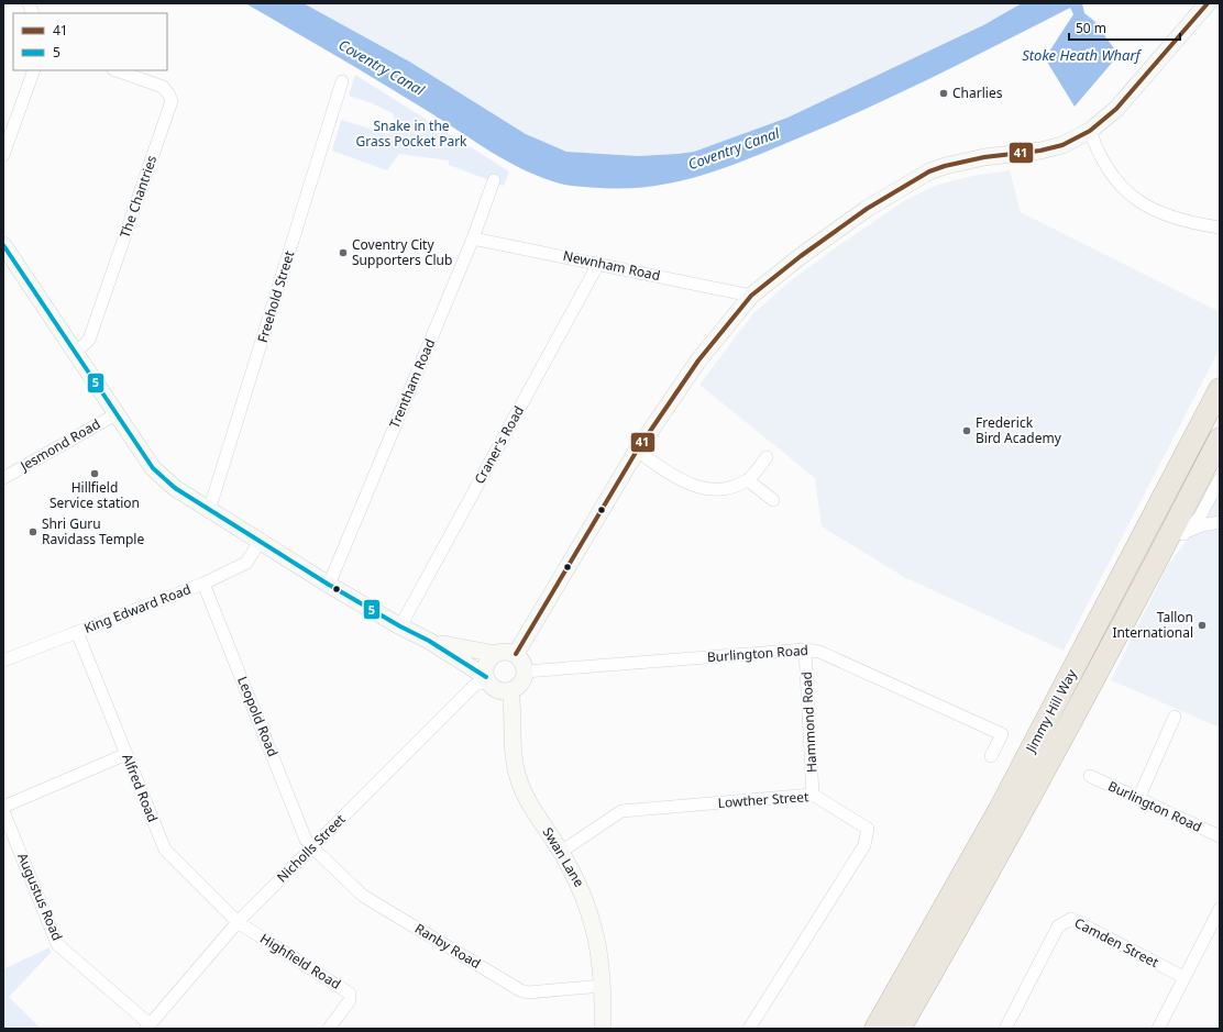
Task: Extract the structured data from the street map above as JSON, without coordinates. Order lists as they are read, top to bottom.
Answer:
{
  "streets": {
    "highway": ["Jimmy Hill Way"],
    "main road": ["Swan Lane"],
    "street": [
      "The Chantries",
      "Newnham Road",
      "Freehold Street",
      "Trentham Road",
      "Jesmond Road",
      "Craner's Road",
      "King Edward Road",
      "Burlington Road",
      "Leopold Road",
      "Hammond Road",
      "Alfred Road",
      "Lowther Street",
      "Nicholls Street",
      "Augustus Road",
      "Camden Street",
      "Ranby Road",
      "Highfield Road"
    ]
  },
  "crossings": [
    ["Newnham Road", "Trentham Road"],
    ["Newnham Road", "Craner's Road"],
    ["King Edward Road", "Leopold Road"],
    ["King Edward Road", "Alfred Road"],
    ["Burlington Road", "Hammond Road"],
    ["Burlington Road", "Nicholls Street"],
    ["Burlington Road", "Swan Lane"],
    ["Leopold Road", "Nicholls Street"],
    ["Leopold Road", "Ranby Road"],
    ["Hammond Road", "Lowther Street"],
    ["Alfred Road", "Nicholls Street"],
    ["Alfred Road", "Highfield Road"],
    ["Lowther Street", "Swan Lane"],
    ["Nicholls Street", "Swan Lane"],
    ["Nicholls Street", "Augustus Road"],
    ["Nicholls Street", "Ranby Road"],
    ["Nicholls Street", "Highfield Road"],
    ["Swan Lane", "Ranby Road"]
  ],
  "water": ["Stoke Heath Wharf", "Coventry Canal"],
  "parks": ["Snake in the Grass Pocket Park"],
  "places": [
    "Charlies",
    "Coventry City Supporters Club",
    "Frederick Bird Academy",
    "Hillfield Service station",
    "Shri Guru Ravidass Temple",
    "Tallon International"
  ],
  "lines": ["transit line 41", "transit line 5"],
  "legend": ["41", "5"],
  "scale_bar": "50 m"
}
